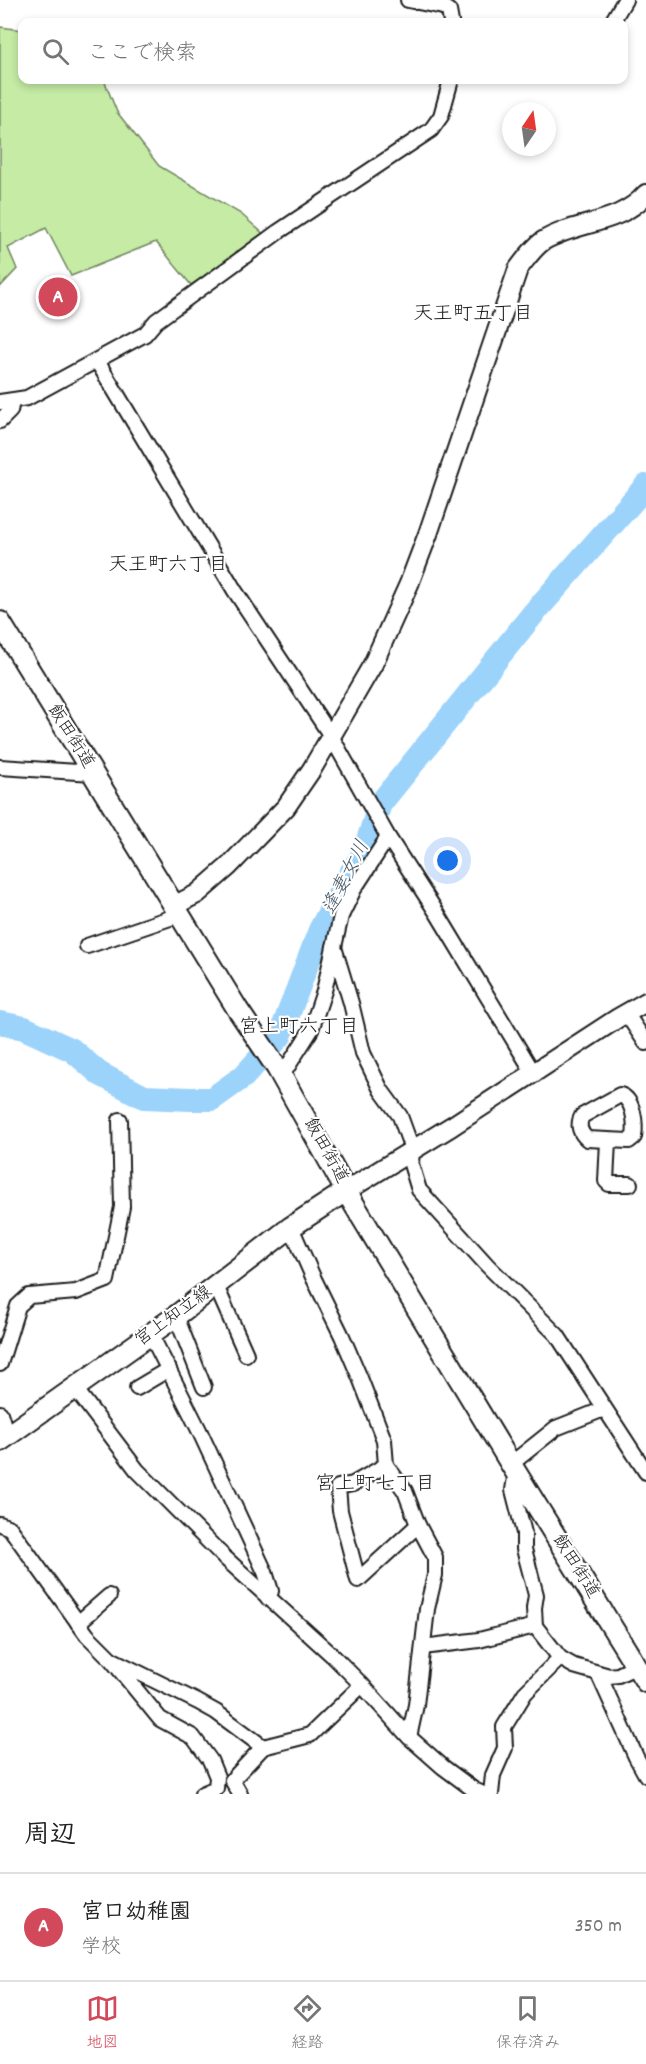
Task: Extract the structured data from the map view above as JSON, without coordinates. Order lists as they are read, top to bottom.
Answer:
{
  "streets": {
    "main road": ["飯田街道", "宮上知立線"]
  },
  "crossings": [
    ["飯田街道", "宮上知立線"]
  ],
  "districts": [
    "天王町五丁目",
    "天王町六丁目",
    "宮上町六丁目",
    "宮上町七丁目"
  ],
  "water": ["逢妻女川"],
  "north": "top",
  "page": {
    "search": "ここで検索",
    "pins": "A",
    "heading": "周辺",
    "list": [
      {
        "mark": "A",
        "name": "宮口幼稚園",
        "note": "学校",
        "value": "350 m"
      }
    ],
    "nav": ["地図", "経路", "保存済み"]
  }
}
